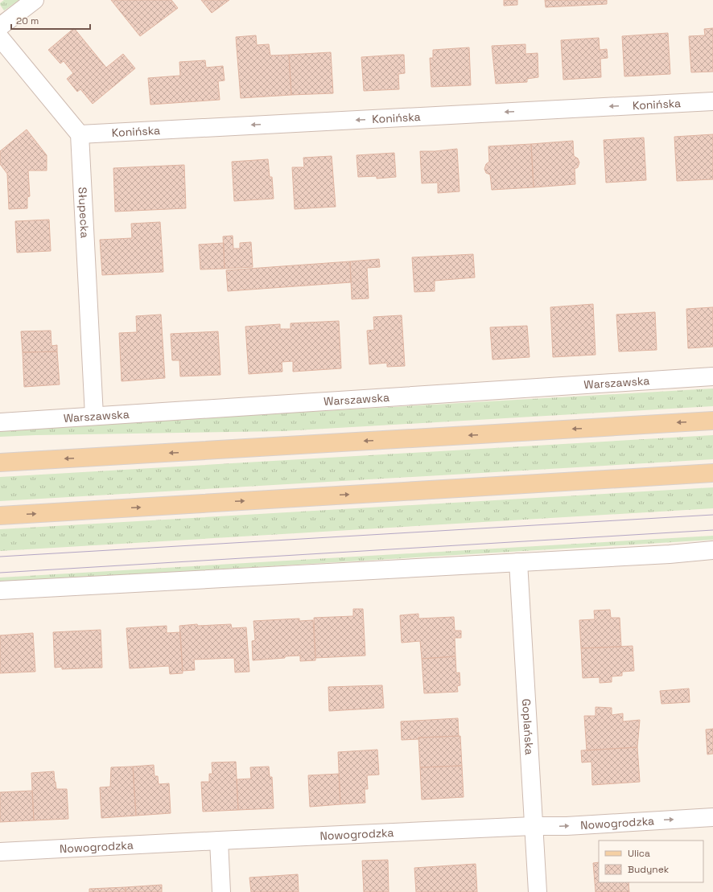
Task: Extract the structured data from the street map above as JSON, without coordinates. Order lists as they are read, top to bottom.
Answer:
{
  "streets": {
    "street": [
      "Konińska",
      "Słupecka",
      "Warszawska",
      "Goplańska",
      "Nowogrodzka"
    ]
  },
  "crossings": [
    ["Konińska", "Słupecka"],
    ["Słupecka", "Warszawska"],
    ["Goplańska", "Nowogrodzka"]
  ],
  "one_way": ["Konińska"],
  "legend": ["Ulica", "Budynek"],
  "scale_bar": "20 m"
}
